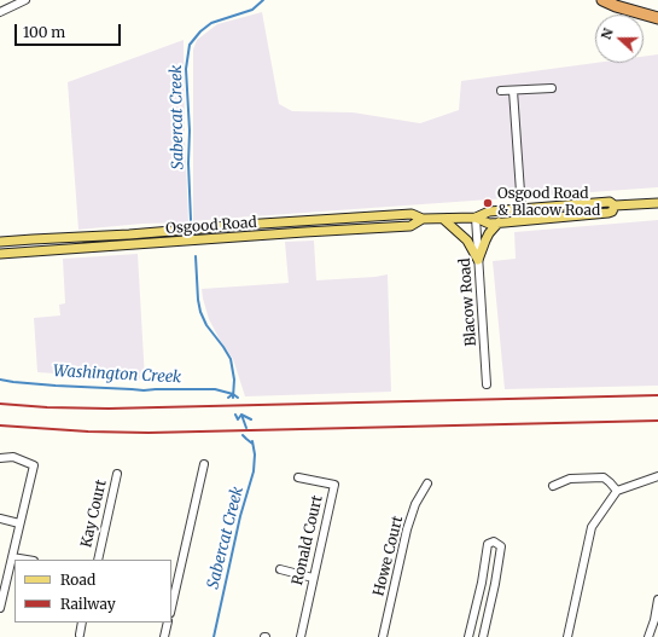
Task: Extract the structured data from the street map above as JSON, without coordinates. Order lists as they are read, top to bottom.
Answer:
{
  "streets": {
    "main road": ["Osgood Road"],
    "street": [
      "Blacow Road",
      "Kay Court",
      "Ronald Court",
      "Howe Court"
    ]
  },
  "crossings": [
    ["Osgood Road", "Blacow Road"]
  ],
  "water": ["Sabercat Creek", "Washington Creek"],
  "places": ["Osgood Road & Blacow Road"],
  "legend": ["Road", "Railway"],
  "scale_bar": "100 m",
  "north": "left"
}
